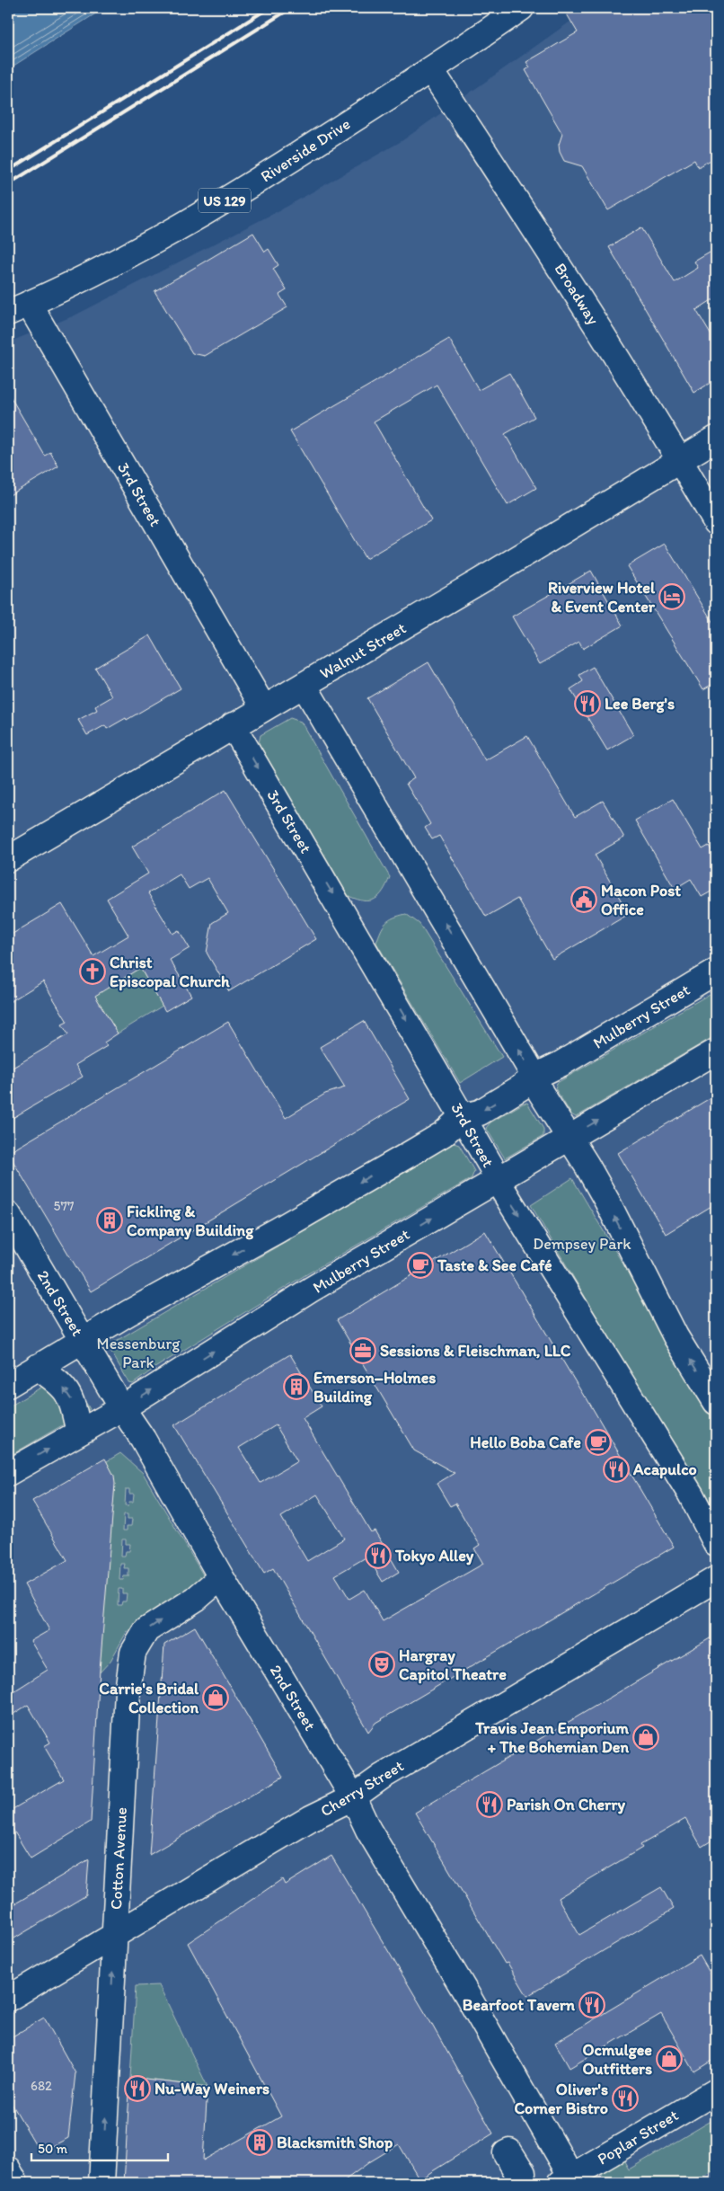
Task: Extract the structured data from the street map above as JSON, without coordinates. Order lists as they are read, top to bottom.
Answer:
{
  "streets": {
    "street": [
      "Riverside Drive",
      "US 129",
      "Broadway",
      "3rd Street",
      "Walnut Street",
      "Mulberry Street",
      "2nd Street",
      "Cherry Street",
      "Cotton Avenue",
      "Poplar Street"
    ]
  },
  "crossings": [
    ["Riverside Drive", "Broadway"],
    ["Riverside Drive", "3rd Street"],
    ["Broadway", "Walnut Street"],
    ["3rd Street", "Walnut Street"],
    ["3rd Street", "Mulberry Street"],
    ["Mulberry Street", "2nd Street"],
    ["2nd Street", "Cherry Street"],
    ["2nd Street", "Cotton Avenue"],
    ["2nd Street", "Poplar Street"],
    ["Cherry Street", "Cotton Avenue"]
  ],
  "one_way": ["Cotton Avenue"],
  "parks": ["Dempsey Park", "Messenburg Park"],
  "places": {
    "hotel": ["Riverview Hotel & Event Center"],
    "restaurant": [
      "Lee Berg's",
      "Acapulco",
      "Tokyo Alley",
      "Parish On Cherry",
      "Bearfoot Tavern",
      "Nu-Way Weiners",
      "Oliver's Corner Bistro"
    ],
    "public building": ["Macon Post Office"],
    "church": ["Christ Episcopal Church"],
    "building": ["Fickling & Company Building", "Emerson–Holmes Building", "Blacksmith Shop"],
    "cafe": ["Taste & See Café", "Hello Boba Cafe"],
    "office": ["Sessions & Fleischman, LLC"],
    "theatre": ["Hargray Capitol Theatre"],
    "shop": ["Carrie's Bridal Collection", "Travis Jean Emporium + The Bohemian Den", "Ocmulgee Outfitters"]
  },
  "house_numbers": ["577", "682"],
  "scale_bar": "50 m"
}
